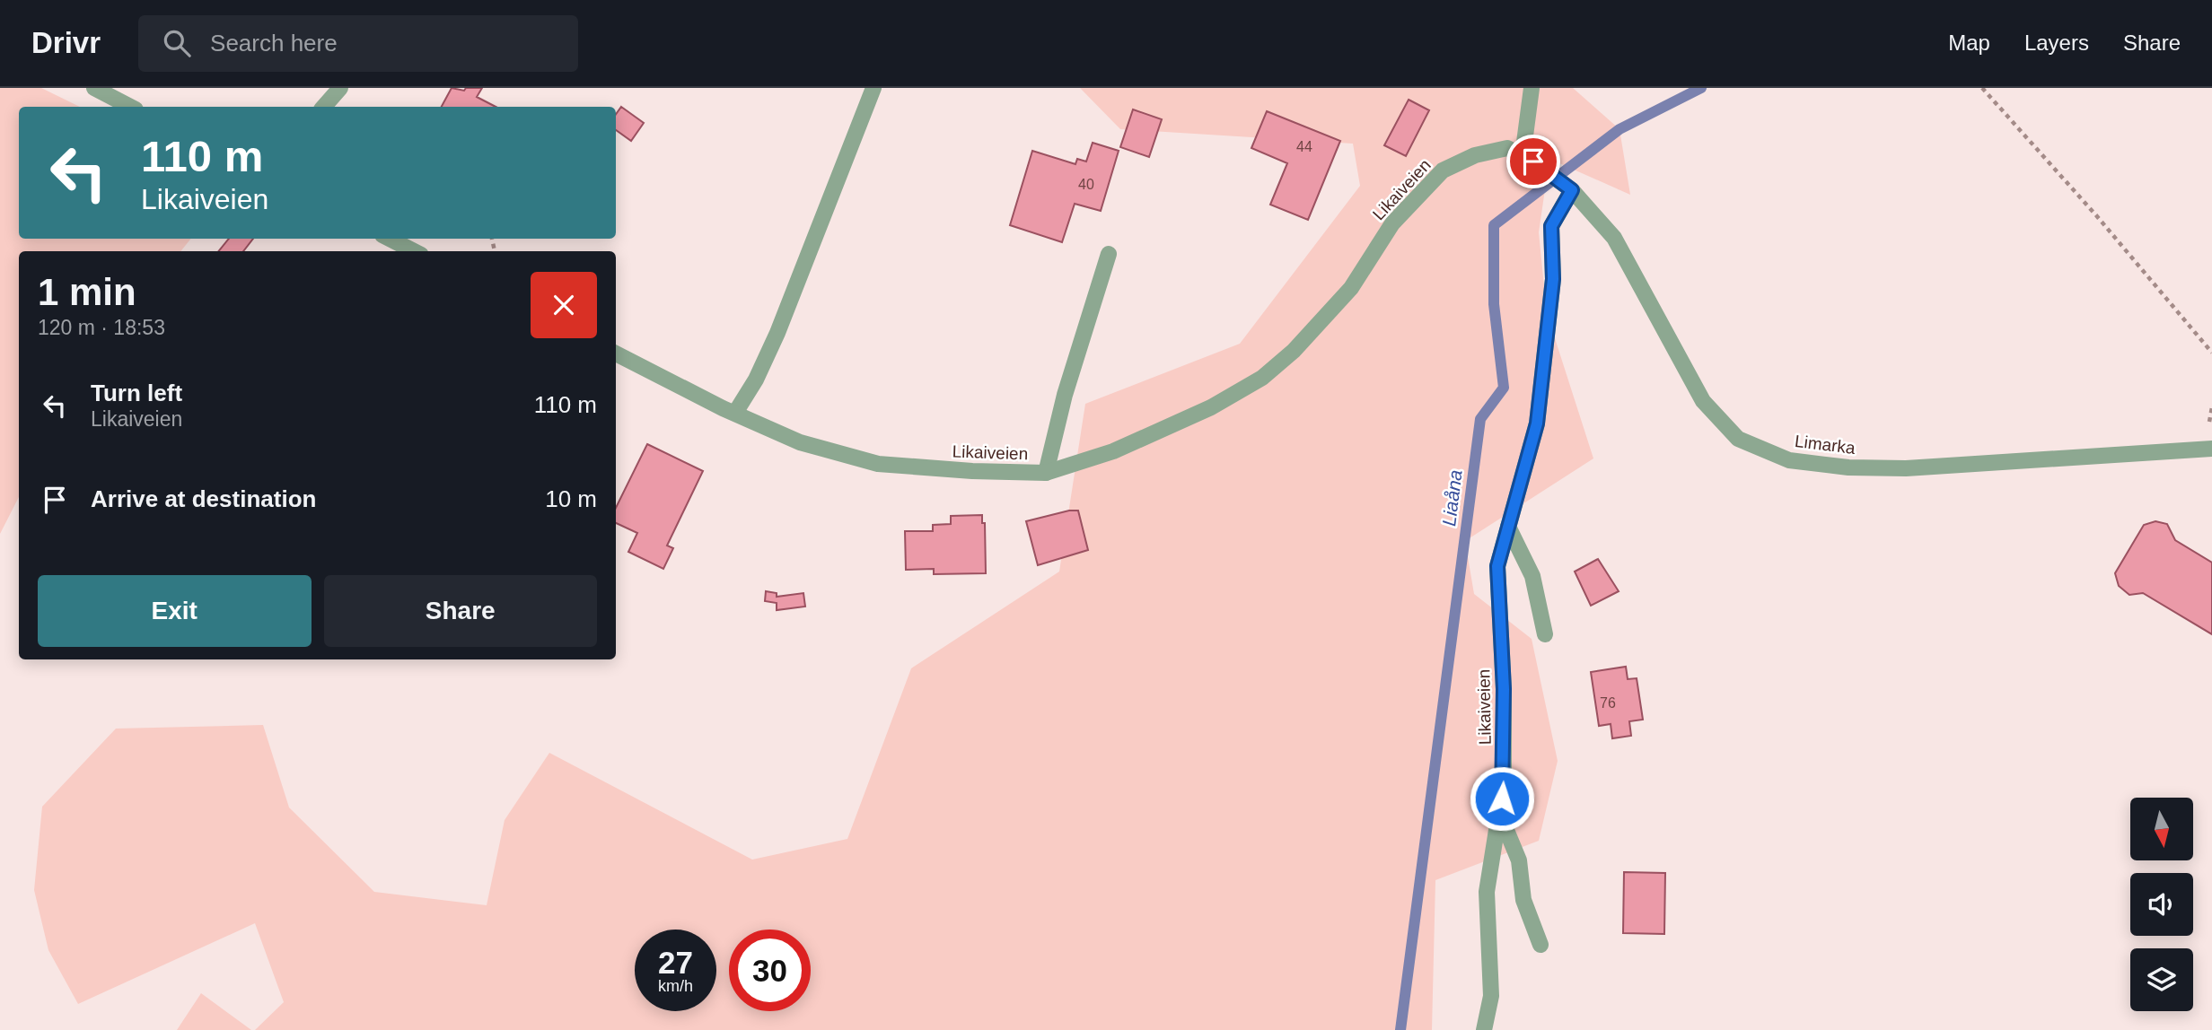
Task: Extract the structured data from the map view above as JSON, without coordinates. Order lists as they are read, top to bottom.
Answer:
{
  "streets": {
    "street": ["Likaiveien", "Limarka"]
  },
  "crossings": [
    ["Likaiveien", "Limarka"]
  ],
  "water": ["Liaåna"],
  "house_numbers": ["44", "40", "76"],
  "north": "bottom",
  "page": {
    "header": "Drivr",
    "search": "Search here",
    "nav": ["Map", "Layers", "Share"],
    "turn": ["110 m", "Likaiveien"],
    "heading": ["1 min", "120 m · 18:53"],
    "list": [
      {
        "name": "Turn left",
        "note": "Likaiveien",
        "value": "110 m"
      },
      {
        "name": "Arrive at destination",
        "value": "10 m"
      }
    ],
    "buttons": ["Exit", "Share"],
    "speed": "27 km/h",
    "limit": "30"
  }
}
